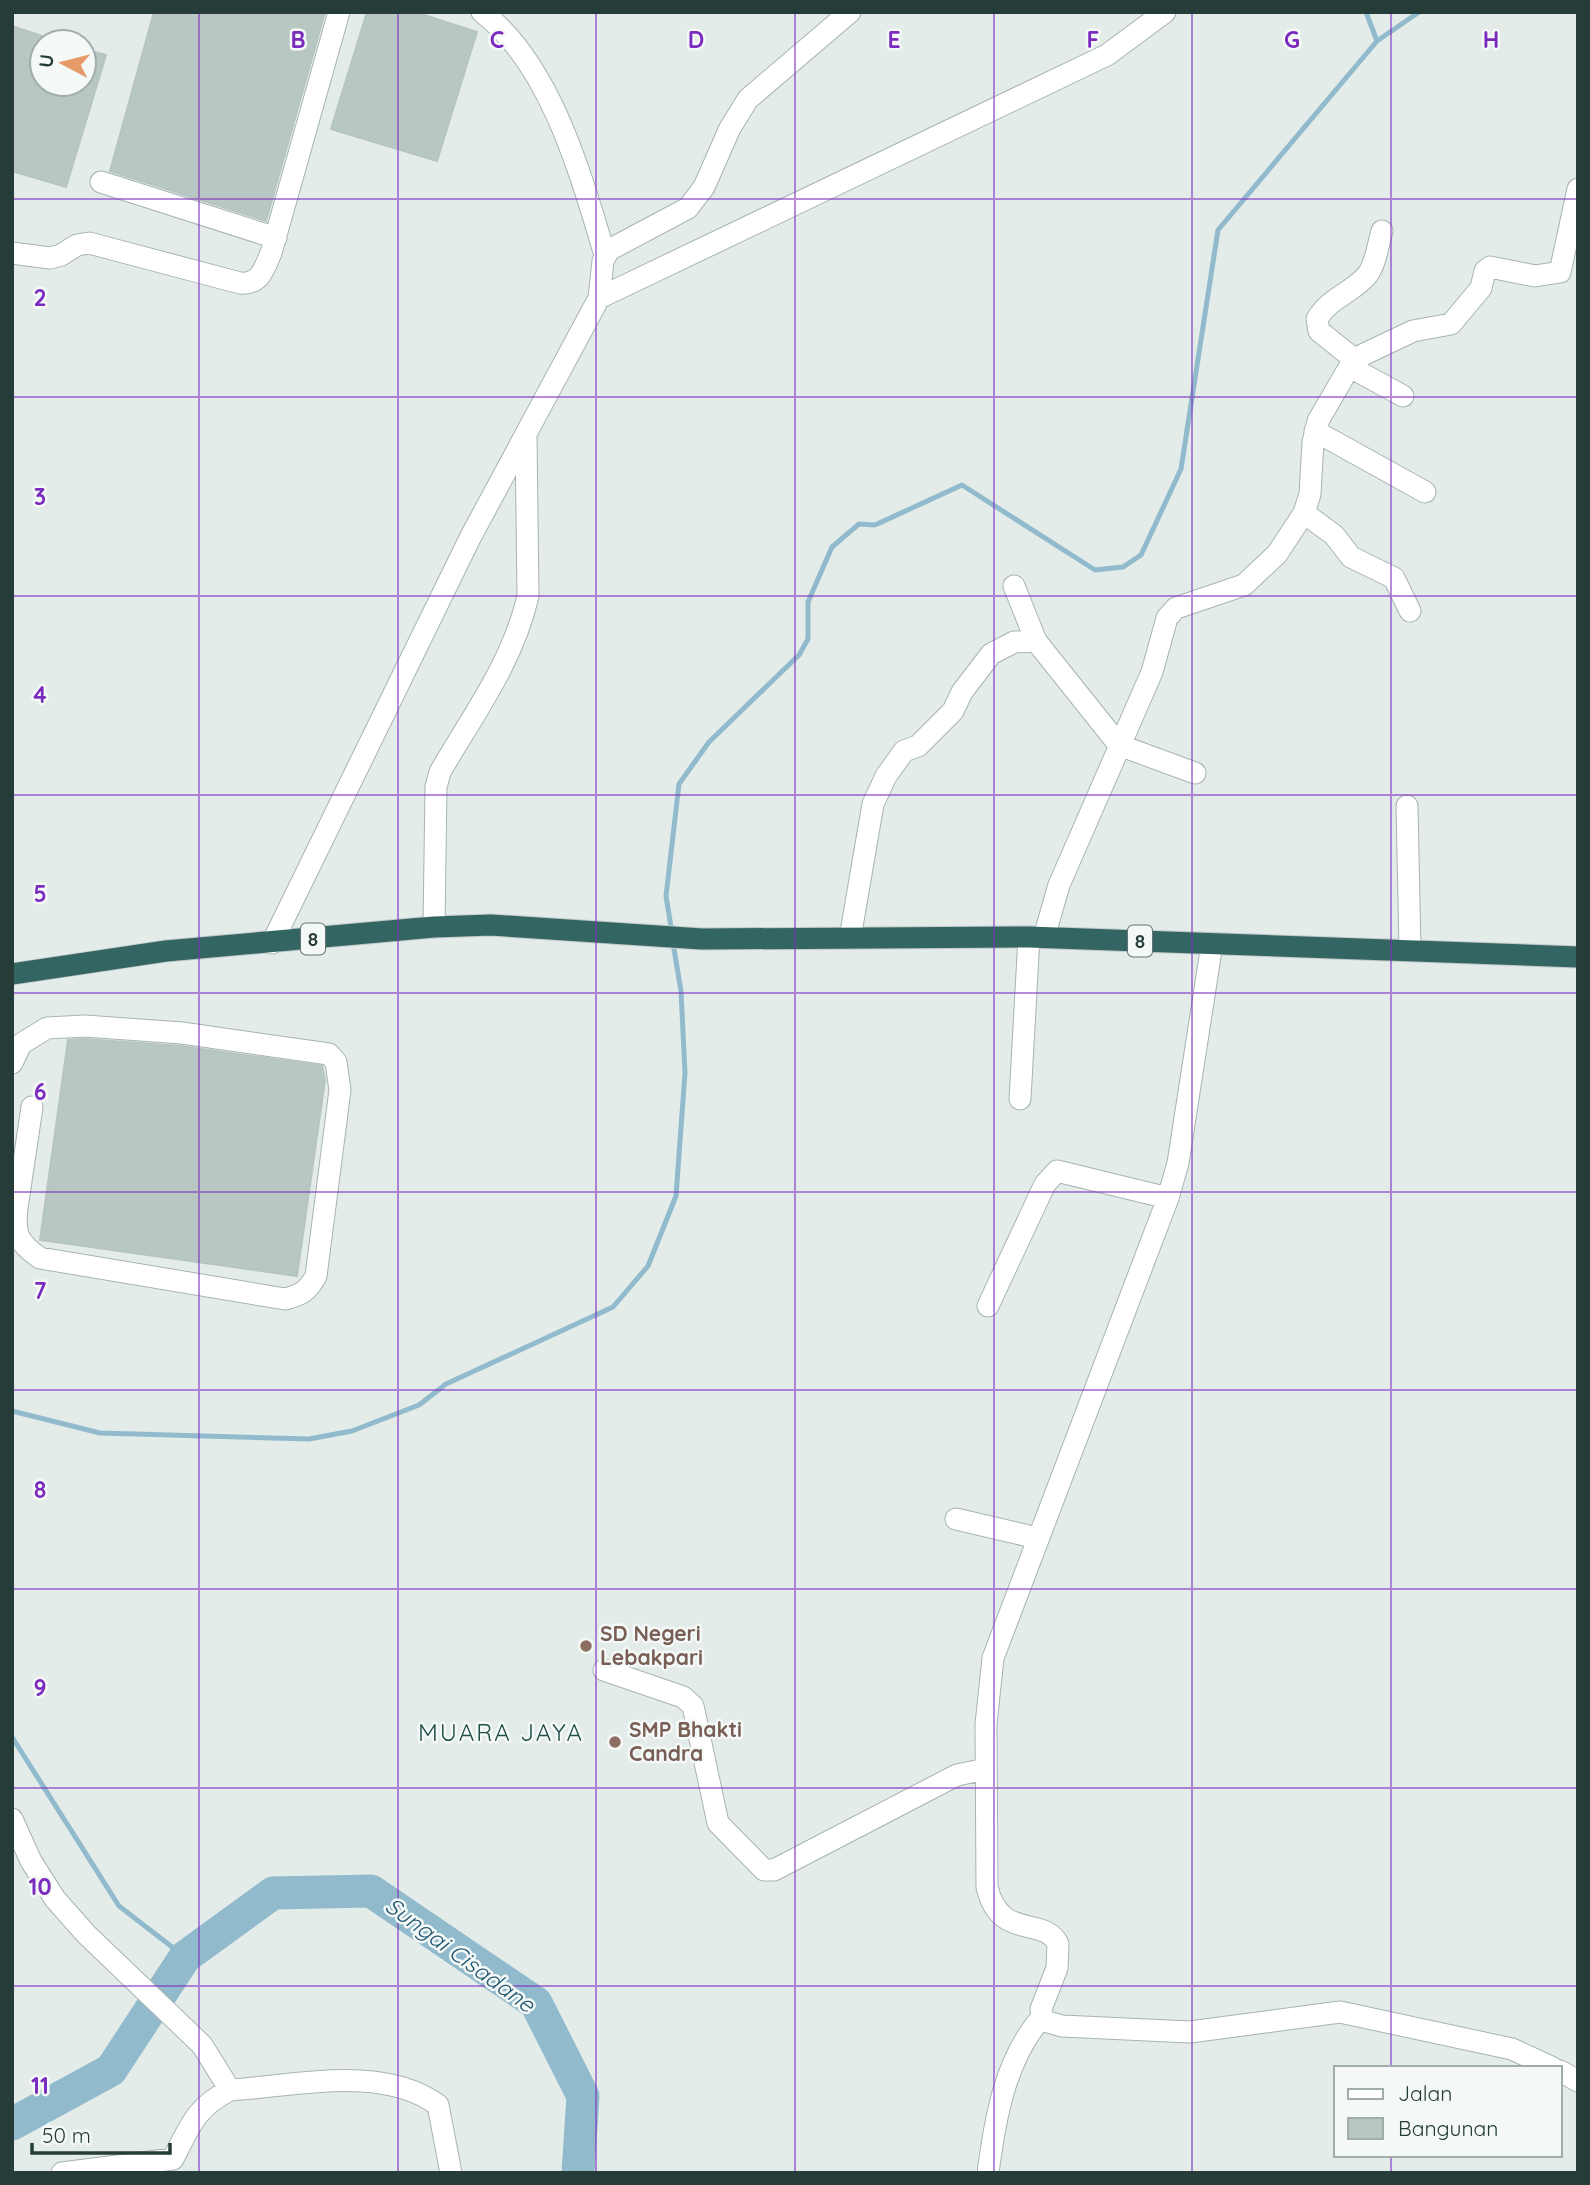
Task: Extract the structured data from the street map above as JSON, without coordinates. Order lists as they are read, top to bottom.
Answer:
{
  "streets": {
    "highway": ["8"]
  },
  "districts": ["MUARA JAYA"],
  "water": ["Sungai Cisadane"],
  "places": ["SD Negeri Lebakpari", "SMP Bhakti Candra"],
  "legend": ["Jalan", "Bangunan"],
  "scale_bar": "50 m",
  "north": "left",
  "grid": {
    "columns": [
      "B",
      "C",
      "D",
      "E",
      "F",
      "G",
      "H"
    ],
    "rows": [
      "2",
      "3",
      "4",
      "5",
      "6",
      "7",
      "8",
      "9",
      "10",
      "11"
    ]
  }
}
